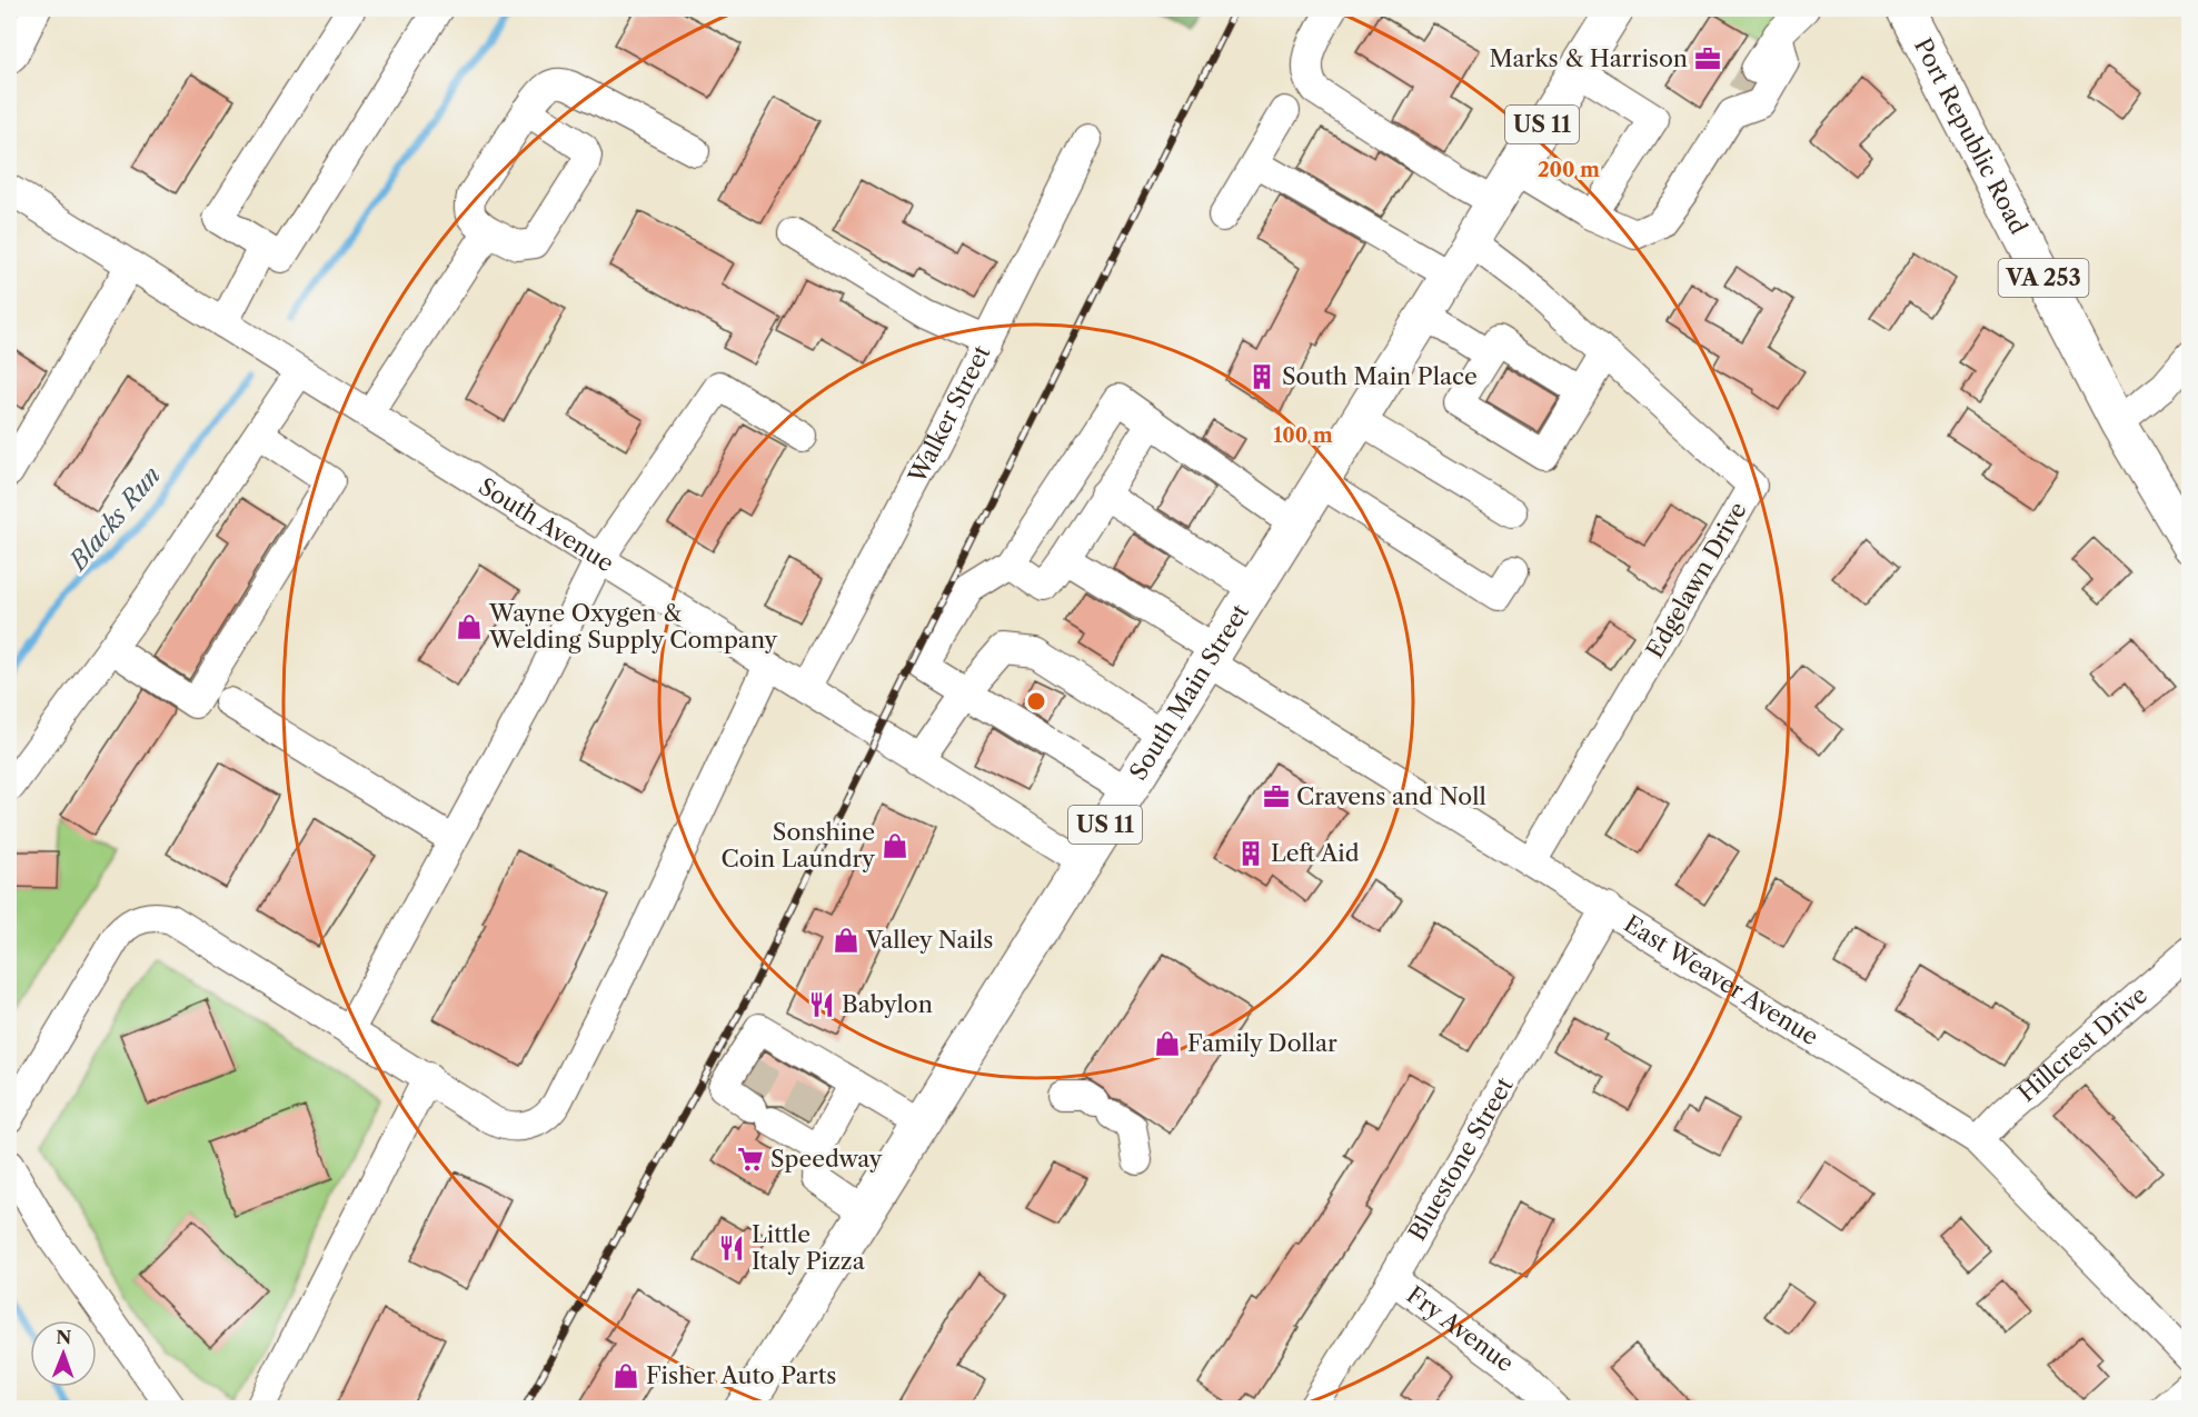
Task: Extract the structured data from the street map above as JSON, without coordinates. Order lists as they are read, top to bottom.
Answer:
{
  "streets": {
    "main road": [
      "US 11",
      "Port Republic Road",
      "VA 253",
      "South Main Street"
    ],
    "street": [
      "Walker Street",
      "South Avenue",
      "Edgelawn Drive",
      "East Weaver Avenue",
      "Hillcrest Drive",
      "Bluestone Street",
      "Fry Avenue"
    ]
  },
  "crossings": [
    ["Walker Street", "South Avenue"],
    ["South Avenue", "South Main Street"],
    ["Edgelawn Drive", "South Main Street"],
    ["Edgelawn Drive", "East Weaver Avenue"],
    ["South Main Street", "East Weaver Avenue"],
    ["East Weaver Avenue", "Hillcrest Drive"],
    ["East Weaver Avenue", "Bluestone Street"],
    ["Bluestone Street", "Fry Avenue"]
  ],
  "water": ["Blacks Run"],
  "places": {
    "office": ["Marks & Harrison", "Cravens and Noll"],
    "building": ["South Main Place", "Left Aid"],
    "shop": [
      "Wayne Oxygen & Welding Supply Company",
      "Sonshine Coin Laundry",
      "Valley Nails",
      "Family Dollar",
      "Fisher Auto Parts"
    ],
    "restaurant": ["Babylon", "Little Italy Pizza"],
    "supermarket": ["Speedway"]
  },
  "north": "top",
  "rings": ["200 m", "100 m"]
}
